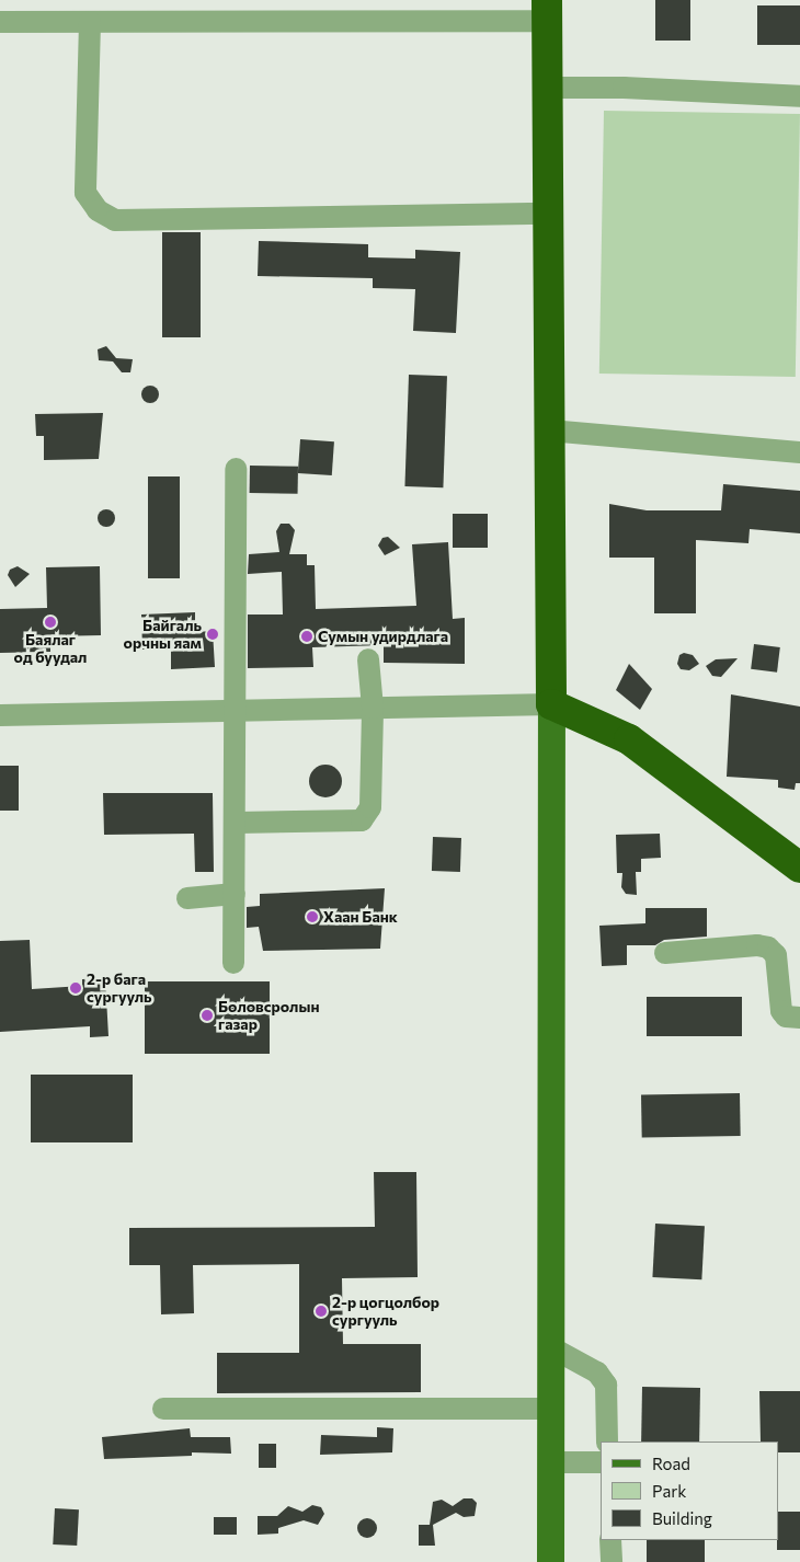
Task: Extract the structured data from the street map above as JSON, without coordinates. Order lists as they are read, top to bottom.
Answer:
{
  "places": [
    "Баялаг од буудал",
    "Байгаль орчны яам",
    "Сумын удирдлага",
    "Хаан Банк",
    "2-р бага сургууль",
    "Боловсролын газар",
    "2-р цогцолбор сургууль"
  ],
  "legend": ["Road", "Park", "Building"]
}
